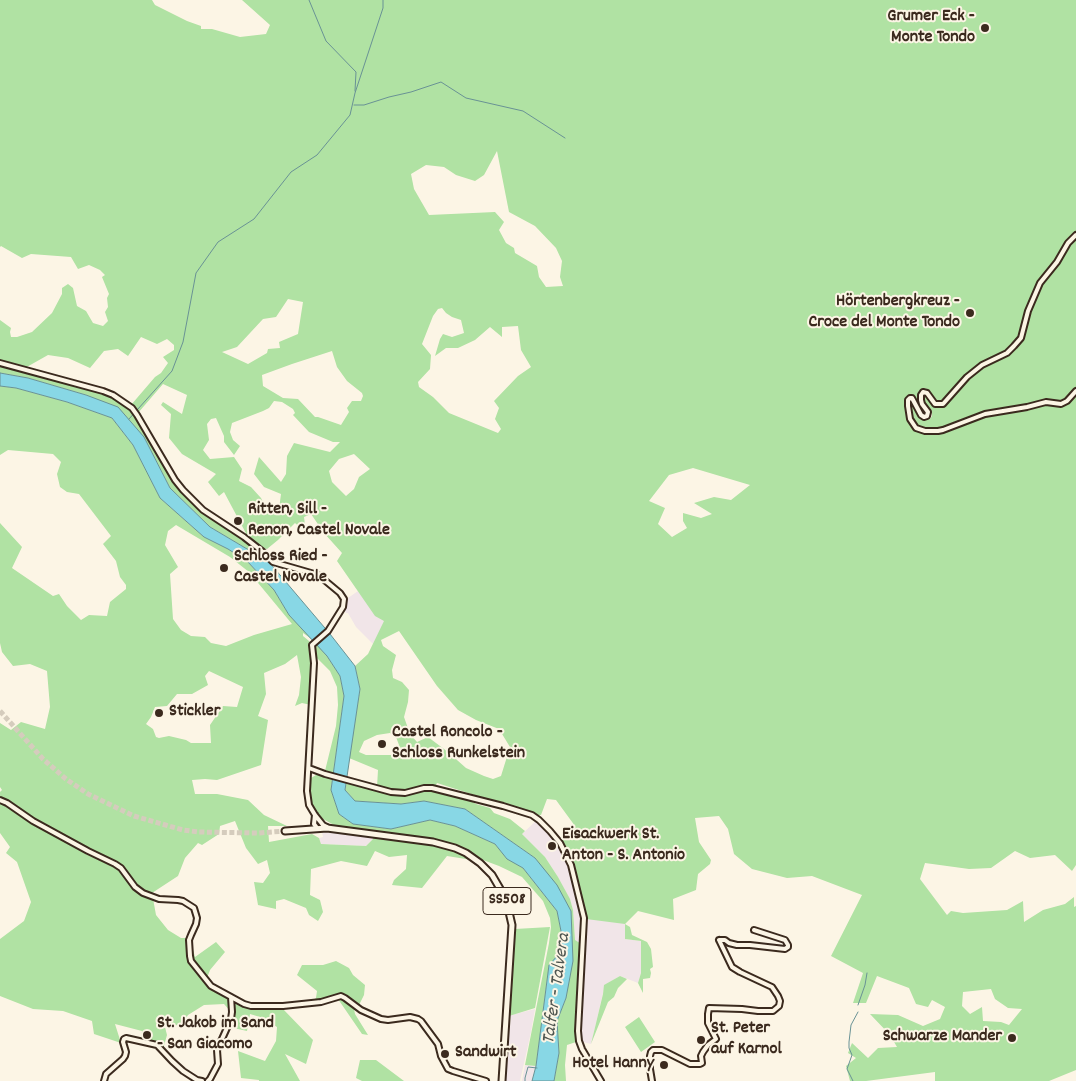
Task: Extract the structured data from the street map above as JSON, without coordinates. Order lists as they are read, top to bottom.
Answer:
{
  "streets": {
    "main road": ["SS508"]
  },
  "water": ["Talfer - Talvera"],
  "places": [
    "Grumer Eck - Monte Tondo",
    "Hörtenbergkreuz - Croce del Monte Tondo",
    "Ritten, Sill - Renon, Castel Novale",
    "Schloss Ried - Castel Novale",
    "Stickler",
    "Castel Roncolo - Schloss Runkelstein",
    "Eisackwerk St. Anton - S. Antonio",
    "St. Jakob im Sand - San Giacomo",
    "Schwarze Mander",
    "St. Peter auf Karnol",
    "Sandwirt",
    "Hotel Hanny"
  ]
}
